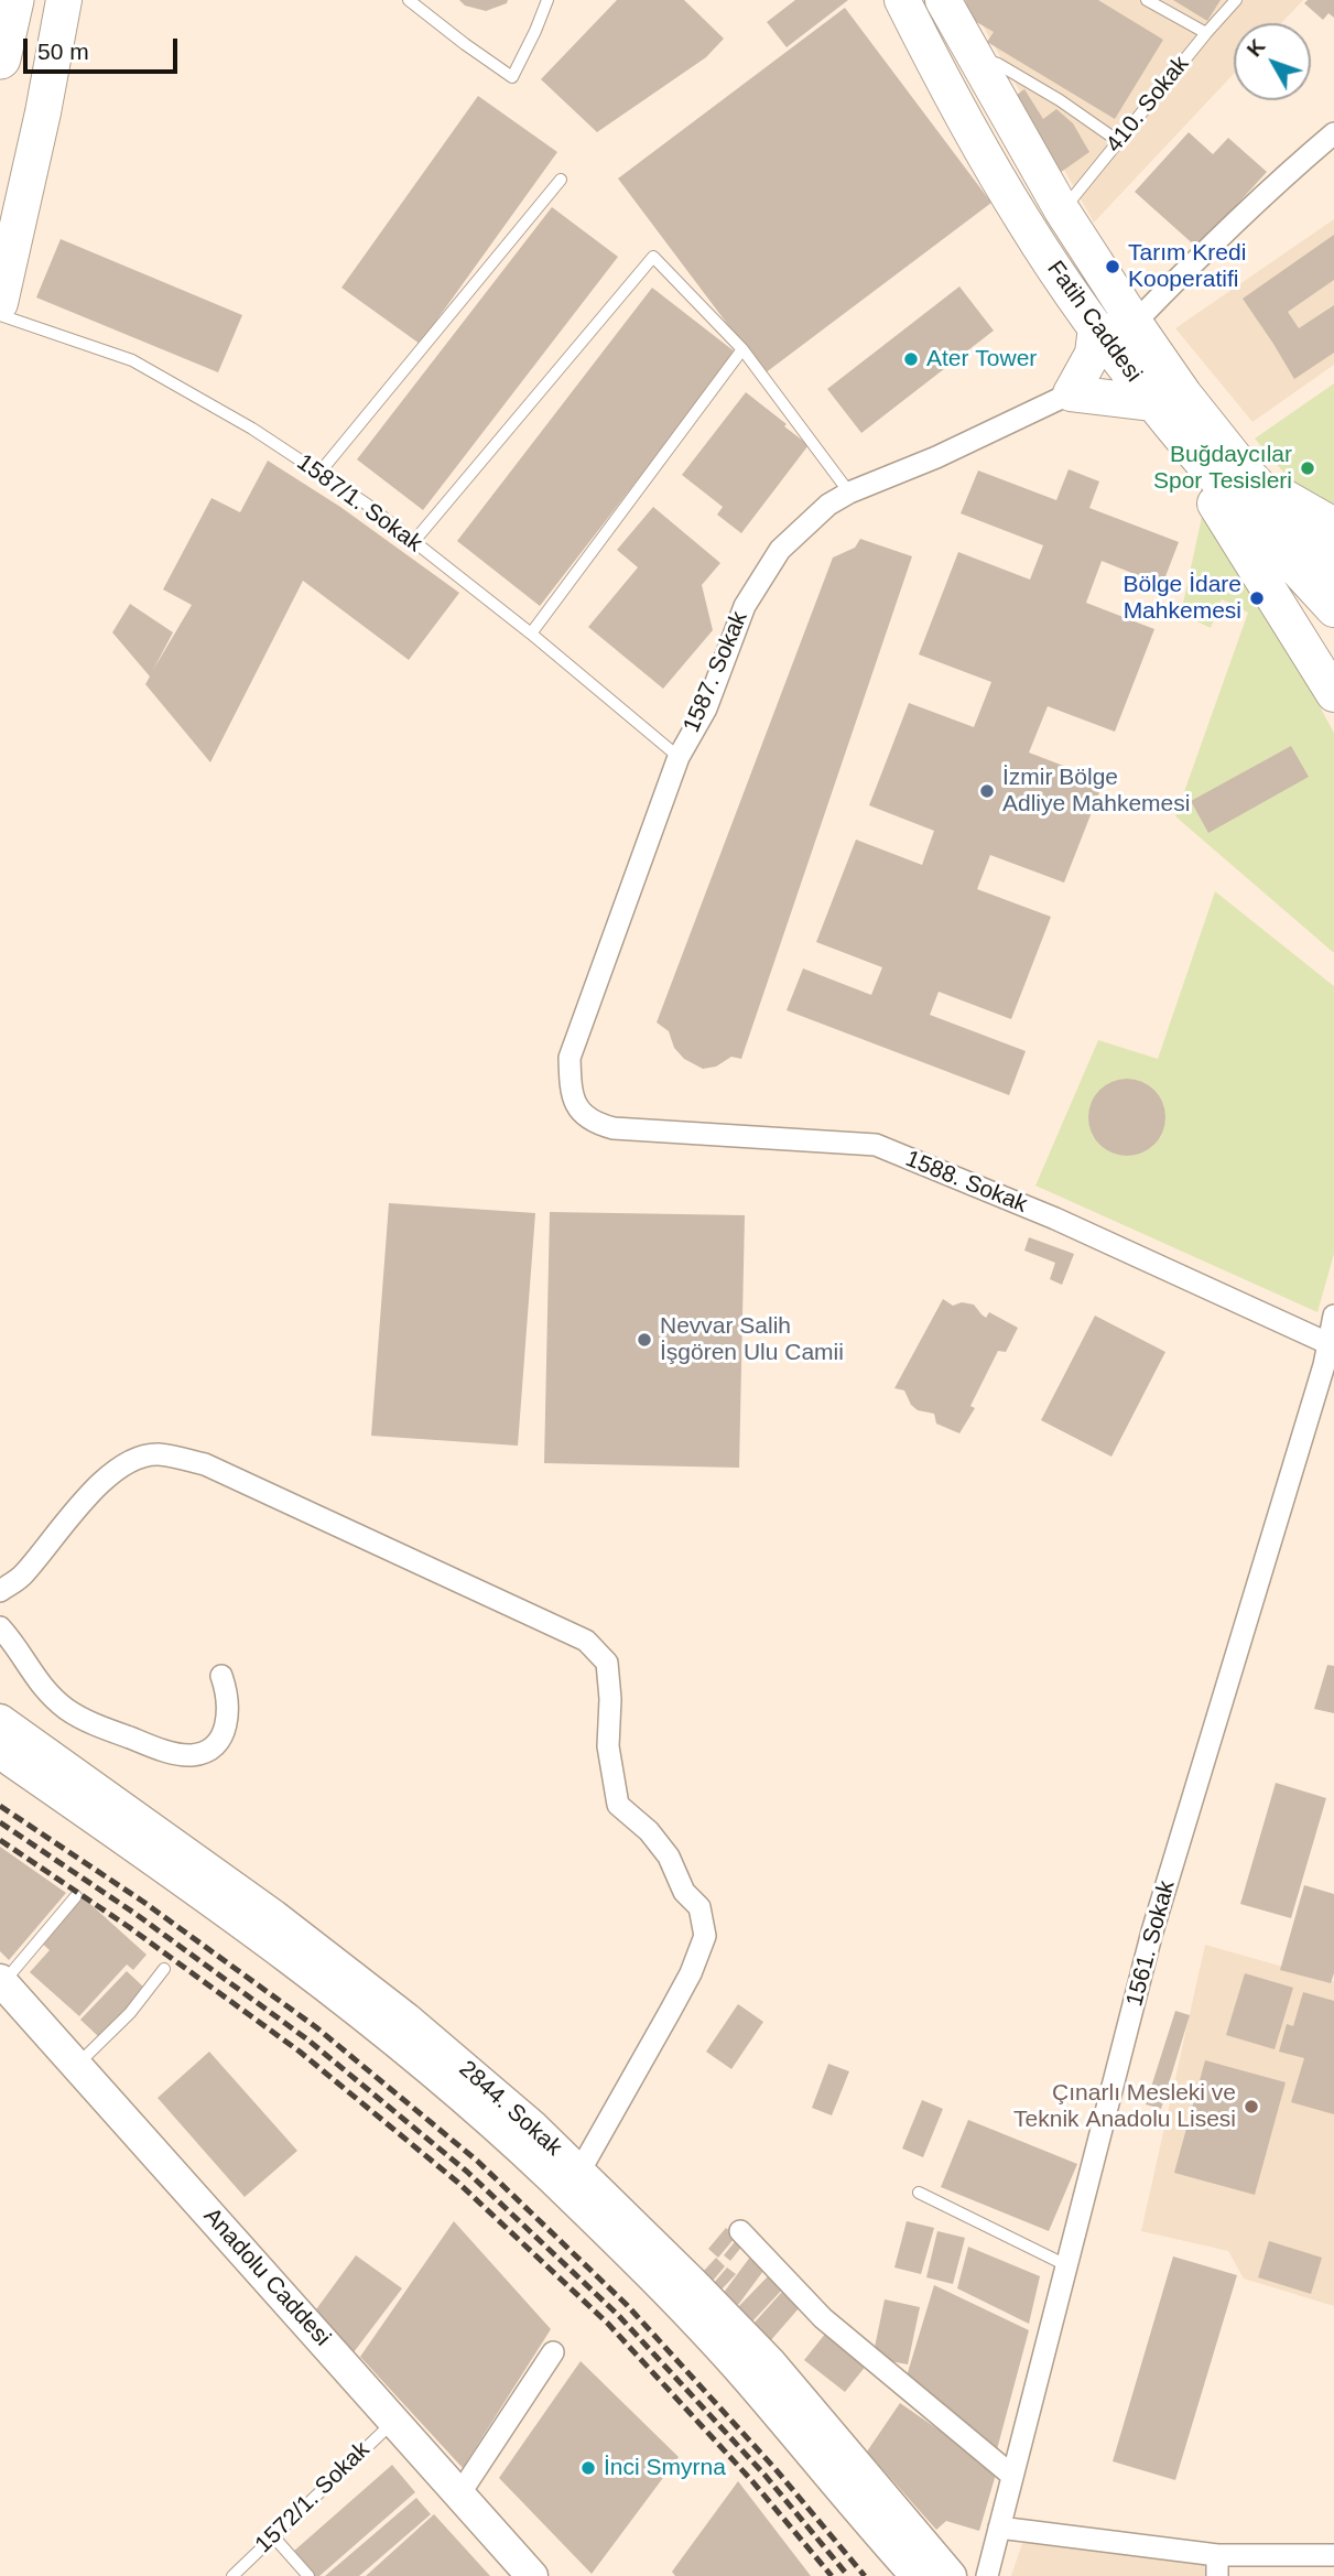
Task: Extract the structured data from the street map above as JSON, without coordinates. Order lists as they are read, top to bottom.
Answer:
{
  "streets": {
    "main road": ["Fatih Caddesi", "2844. Sokak", "Anadolu Caddesi"],
    "street": ["1587. Sokak", "1588. Sokak", "1561. Sokak"],
    "lane": ["410. Sokak", "1587/1. Sokak", "1572/1. Sokak"]
  },
  "crossings": [
    ["410. Sokak", "Fatih Caddesi"],
    ["1587/1. Sokak", "1587. Sokak"],
    ["1587. Sokak", "1588. Sokak"],
    ["1588. Sokak", "1561. Sokak"],
    ["Anadolu Caddesi", "1572/1. Sokak"]
  ],
  "places": [
    "Tarım Kredi Kooperatifi",
    "Ater Tower",
    "Buğdaycılar Spor Tesisleri",
    "Bölge İdare Mahkemesi",
    "İzmir Bölge Adliye Mahkemesi",
    "Nevvar Salih İşgören Ulu Camii",
    "Çınarlı Mesleki ve Teknik Anadolu Lisesi",
    "İnci Smyrna"
  ],
  "scale_bar": "50 m",
  "north": "top left"
}
